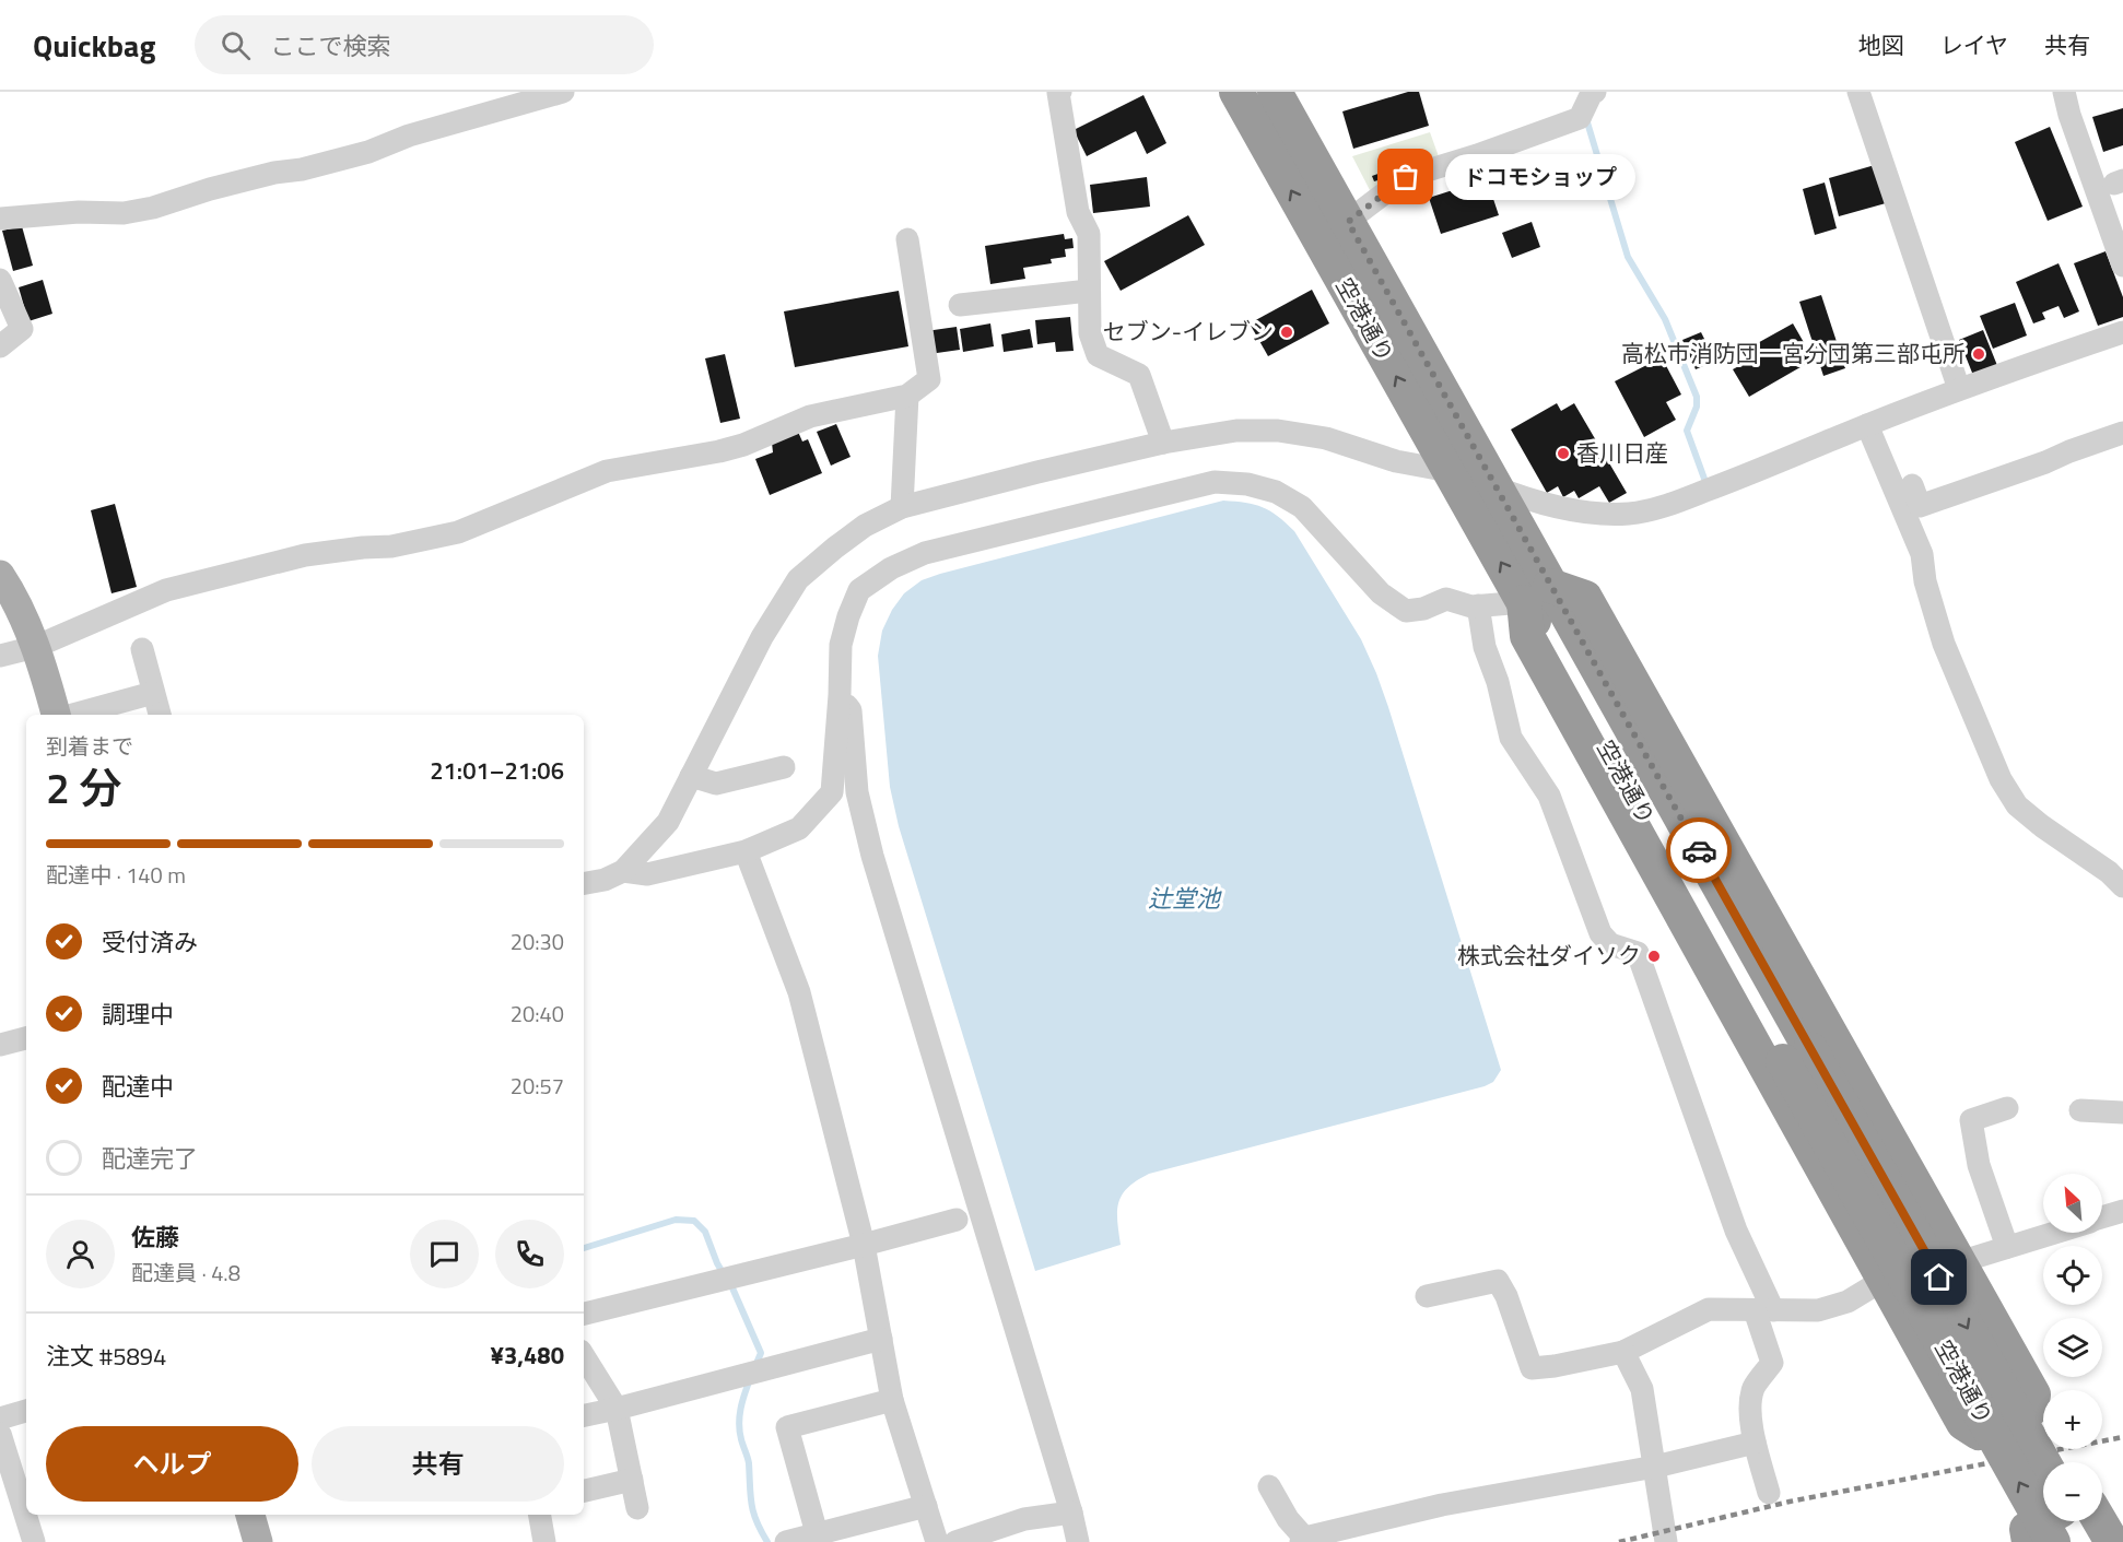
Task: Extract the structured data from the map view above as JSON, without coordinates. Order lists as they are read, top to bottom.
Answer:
{
  "streets": {
    "highway": ["空港通り"]
  },
  "water": ["辻堂池"],
  "places": [
    "ドコモショップ",
    "セブン-イレブン",
    "高松市消防団一宮分団第三部屯所",
    "香川日産",
    "株式会社ダイソク"
  ],
  "north": "top left",
  "page": {
    "header": "Quickbag",
    "search": "ここで検索",
    "nav": ["地図", "レイヤ", "共有"],
    "bubble": "ドコモショップ",
    "heading": ["2 分", "到着まで", "21:01–21:06"],
    "panel": [
      "佐藤",
      "配達員 · 4.8",
      "注文 #5894",
      "¥3,480"
    ],
    "bar": "配達中 · 140 m",
    "list": [
      ["受付済み", "20:30"],
      ["調理中", "20:40"],
      ["配達中", "20:57"],
      "配達完了"
    ],
    "map_buttons": ["+", "−"],
    "buttons": ["ヘルプ", "共有"]
  }
}
